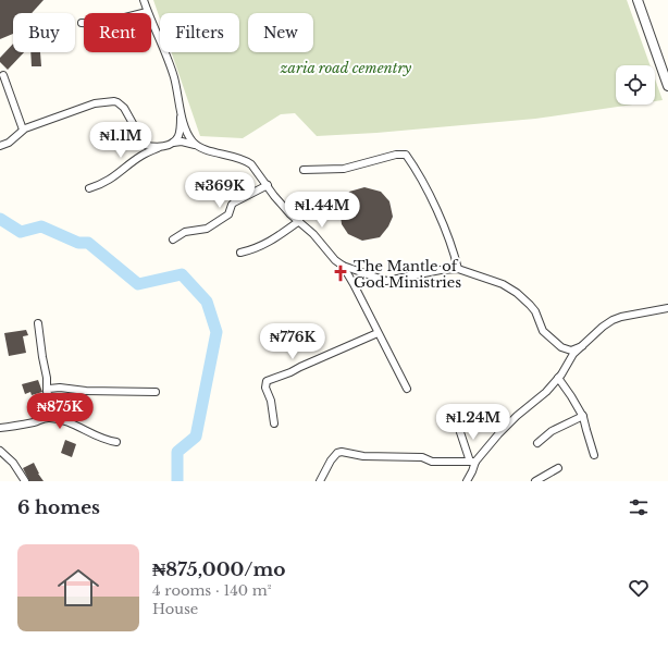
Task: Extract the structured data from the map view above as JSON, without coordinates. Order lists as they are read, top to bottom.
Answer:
{
  "parks": ["zaria road cementry"],
  "places": {
    "church": ["The Mantle of God Ministries"]
  },
  "page": {
    "chip": [
      "Buy",
      "Rent",
      "Filters",
      "New"
    ],
    "price": [
      "₦1.1M",
      "₦369K",
      "₦1.44M",
      "₦776K",
      "₦875K",
      "₦1.24M"
    ],
    "heading": "6 homes",
    "list": [
      {
        "name": "₦875,000/mo",
        "note": "4 rooms · 140 m² · House"
      }
    ]
  }
}
